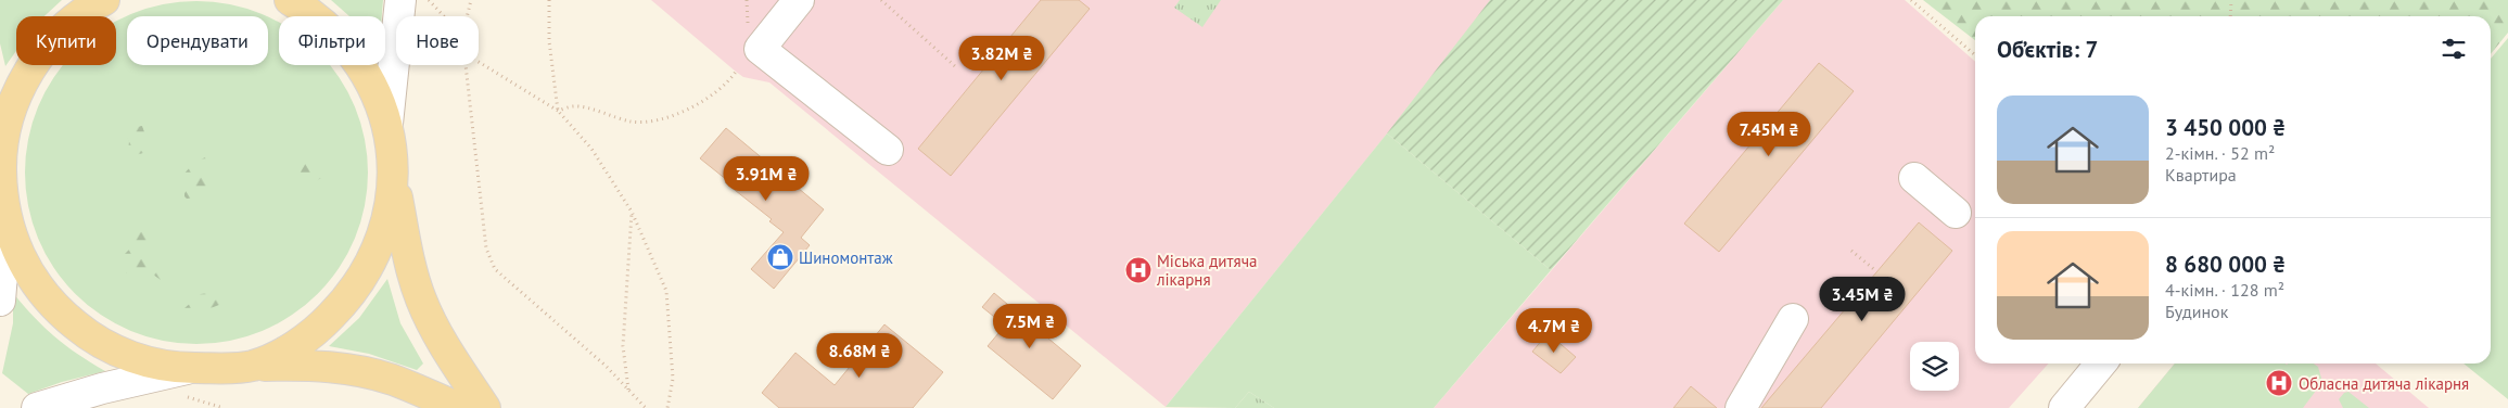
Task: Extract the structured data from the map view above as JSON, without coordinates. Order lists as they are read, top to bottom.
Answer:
{
  "places": {
    "shop": ["Шиномонтаж"],
    "hospital": ["Міська дитяча лікарня", "Обласна дитяча лікарня"]
  },
  "page": {
    "chip": [
      "Купити",
      "Орендувати",
      "Фільтри",
      "Нове"
    ],
    "heading": "Об’єктів: 7",
    "price": [
      "3.82M ₴",
      "7.45M ₴",
      "3.91M ₴",
      "3.45M ₴",
      "7.5M ₴",
      "4.7M ₴",
      "8.68M ₴"
    ],
    "list": [
      {
        "name": "3 450 000 ₴",
        "note": "2-кімн. · 52 m² · Квартира"
      },
      {
        "name": "8 680 000 ₴",
        "note": "4-кімн. · 128 m² · Будинок"
      }
    ]
  }
}
